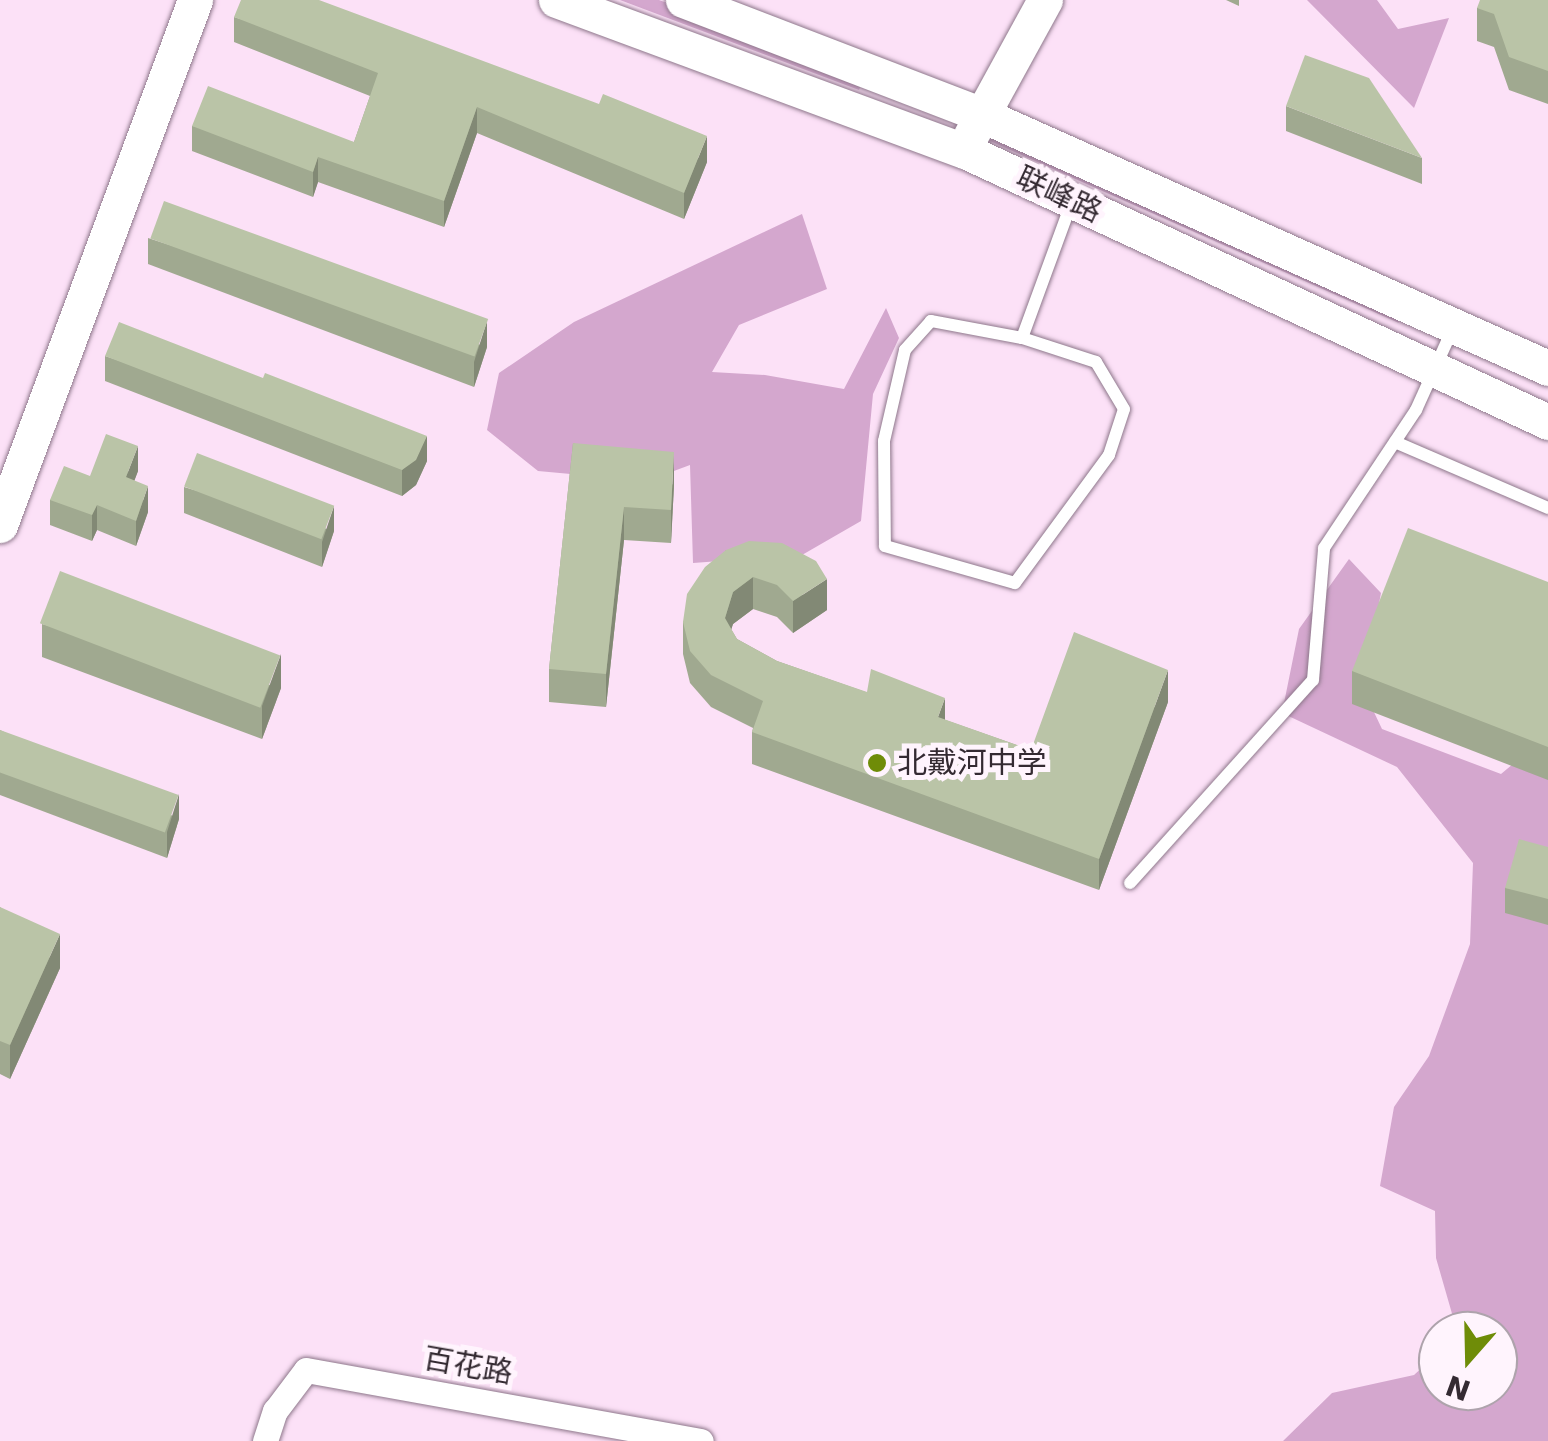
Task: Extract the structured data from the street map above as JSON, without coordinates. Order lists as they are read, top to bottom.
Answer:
{
  "streets": {
    "main road": ["联峰路"],
    "street": ["百花路"]
  },
  "places": ["北戴河中学"],
  "north": "bottom"
}
